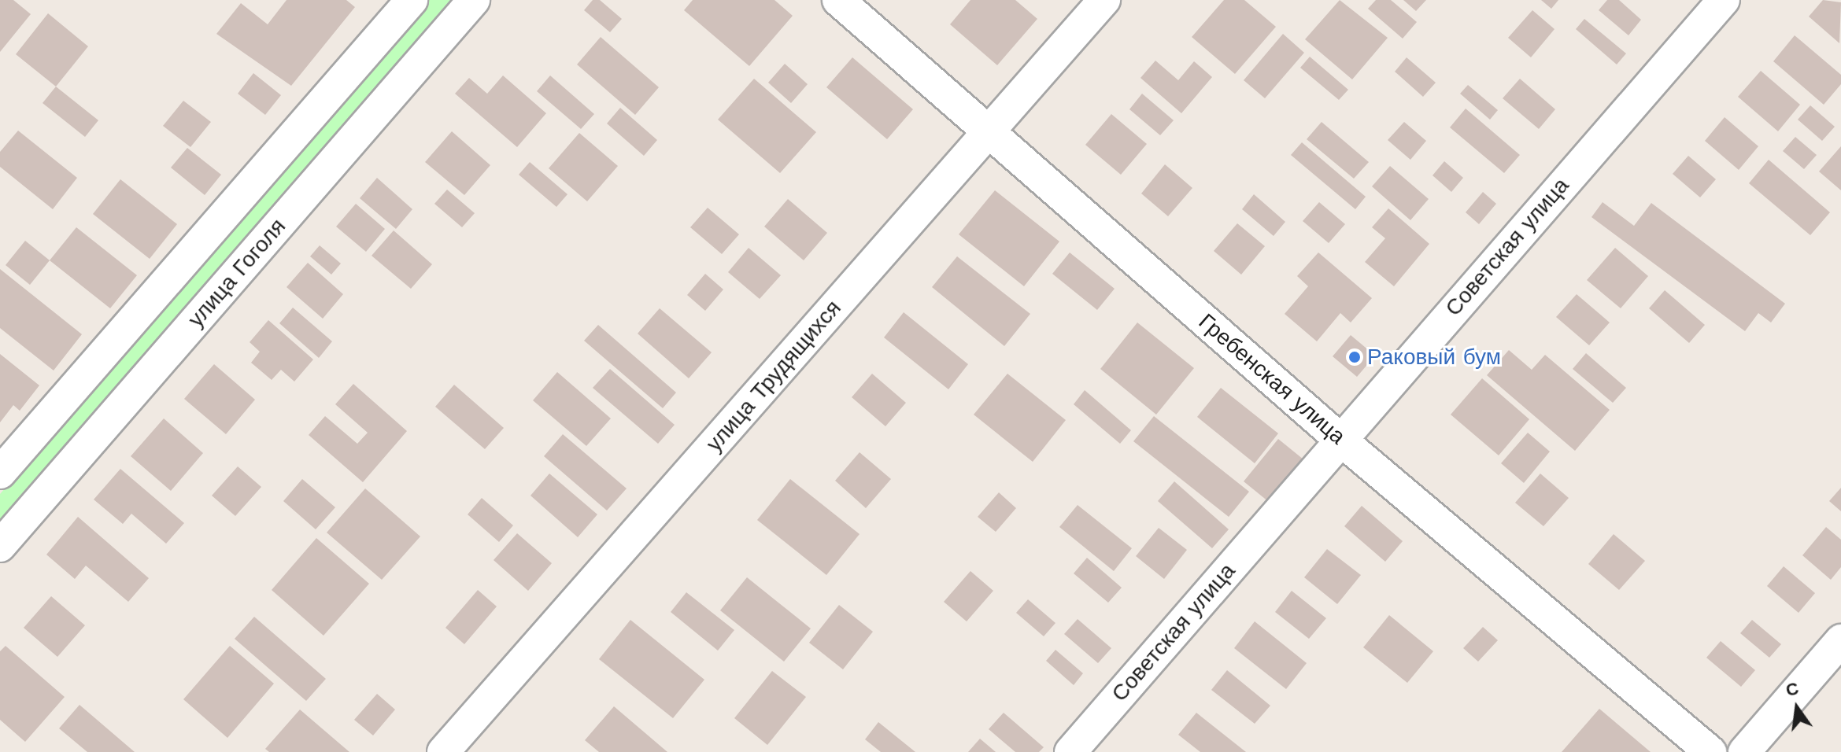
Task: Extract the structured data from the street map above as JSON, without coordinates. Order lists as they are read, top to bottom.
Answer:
{
  "streets": {
    "street": [
      "Советская улица",
      "улица Гоголя",
      "улица Трудящихся",
      "Гребенская улица"
    ]
  },
  "crossings": [
    ["Советская улица", "Гребенская улица"],
    ["улица Трудящихся", "Гребенская улица"]
  ],
  "places": ["Раковый бум"],
  "north": "top"
}
